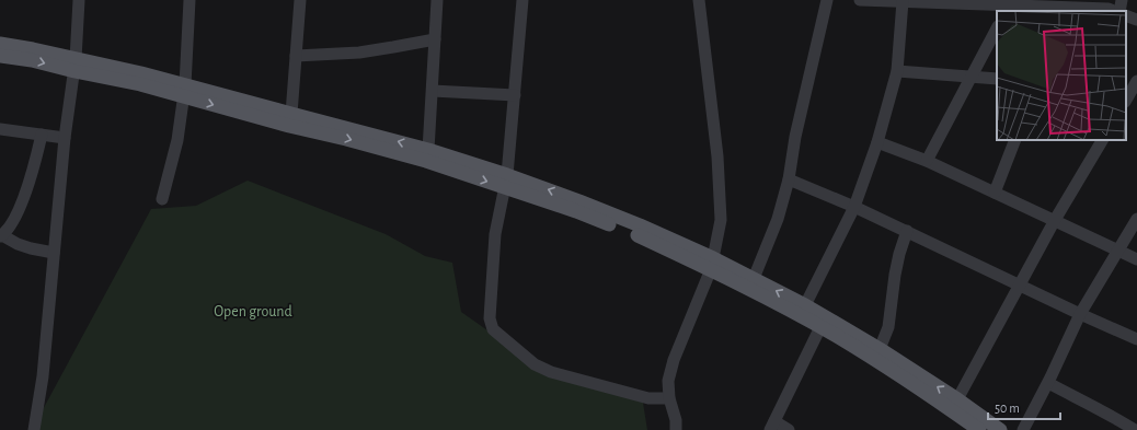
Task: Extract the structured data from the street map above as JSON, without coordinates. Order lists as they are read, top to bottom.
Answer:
{
  "parks": ["Open ground"],
  "scale_bar": "50 m"
}
